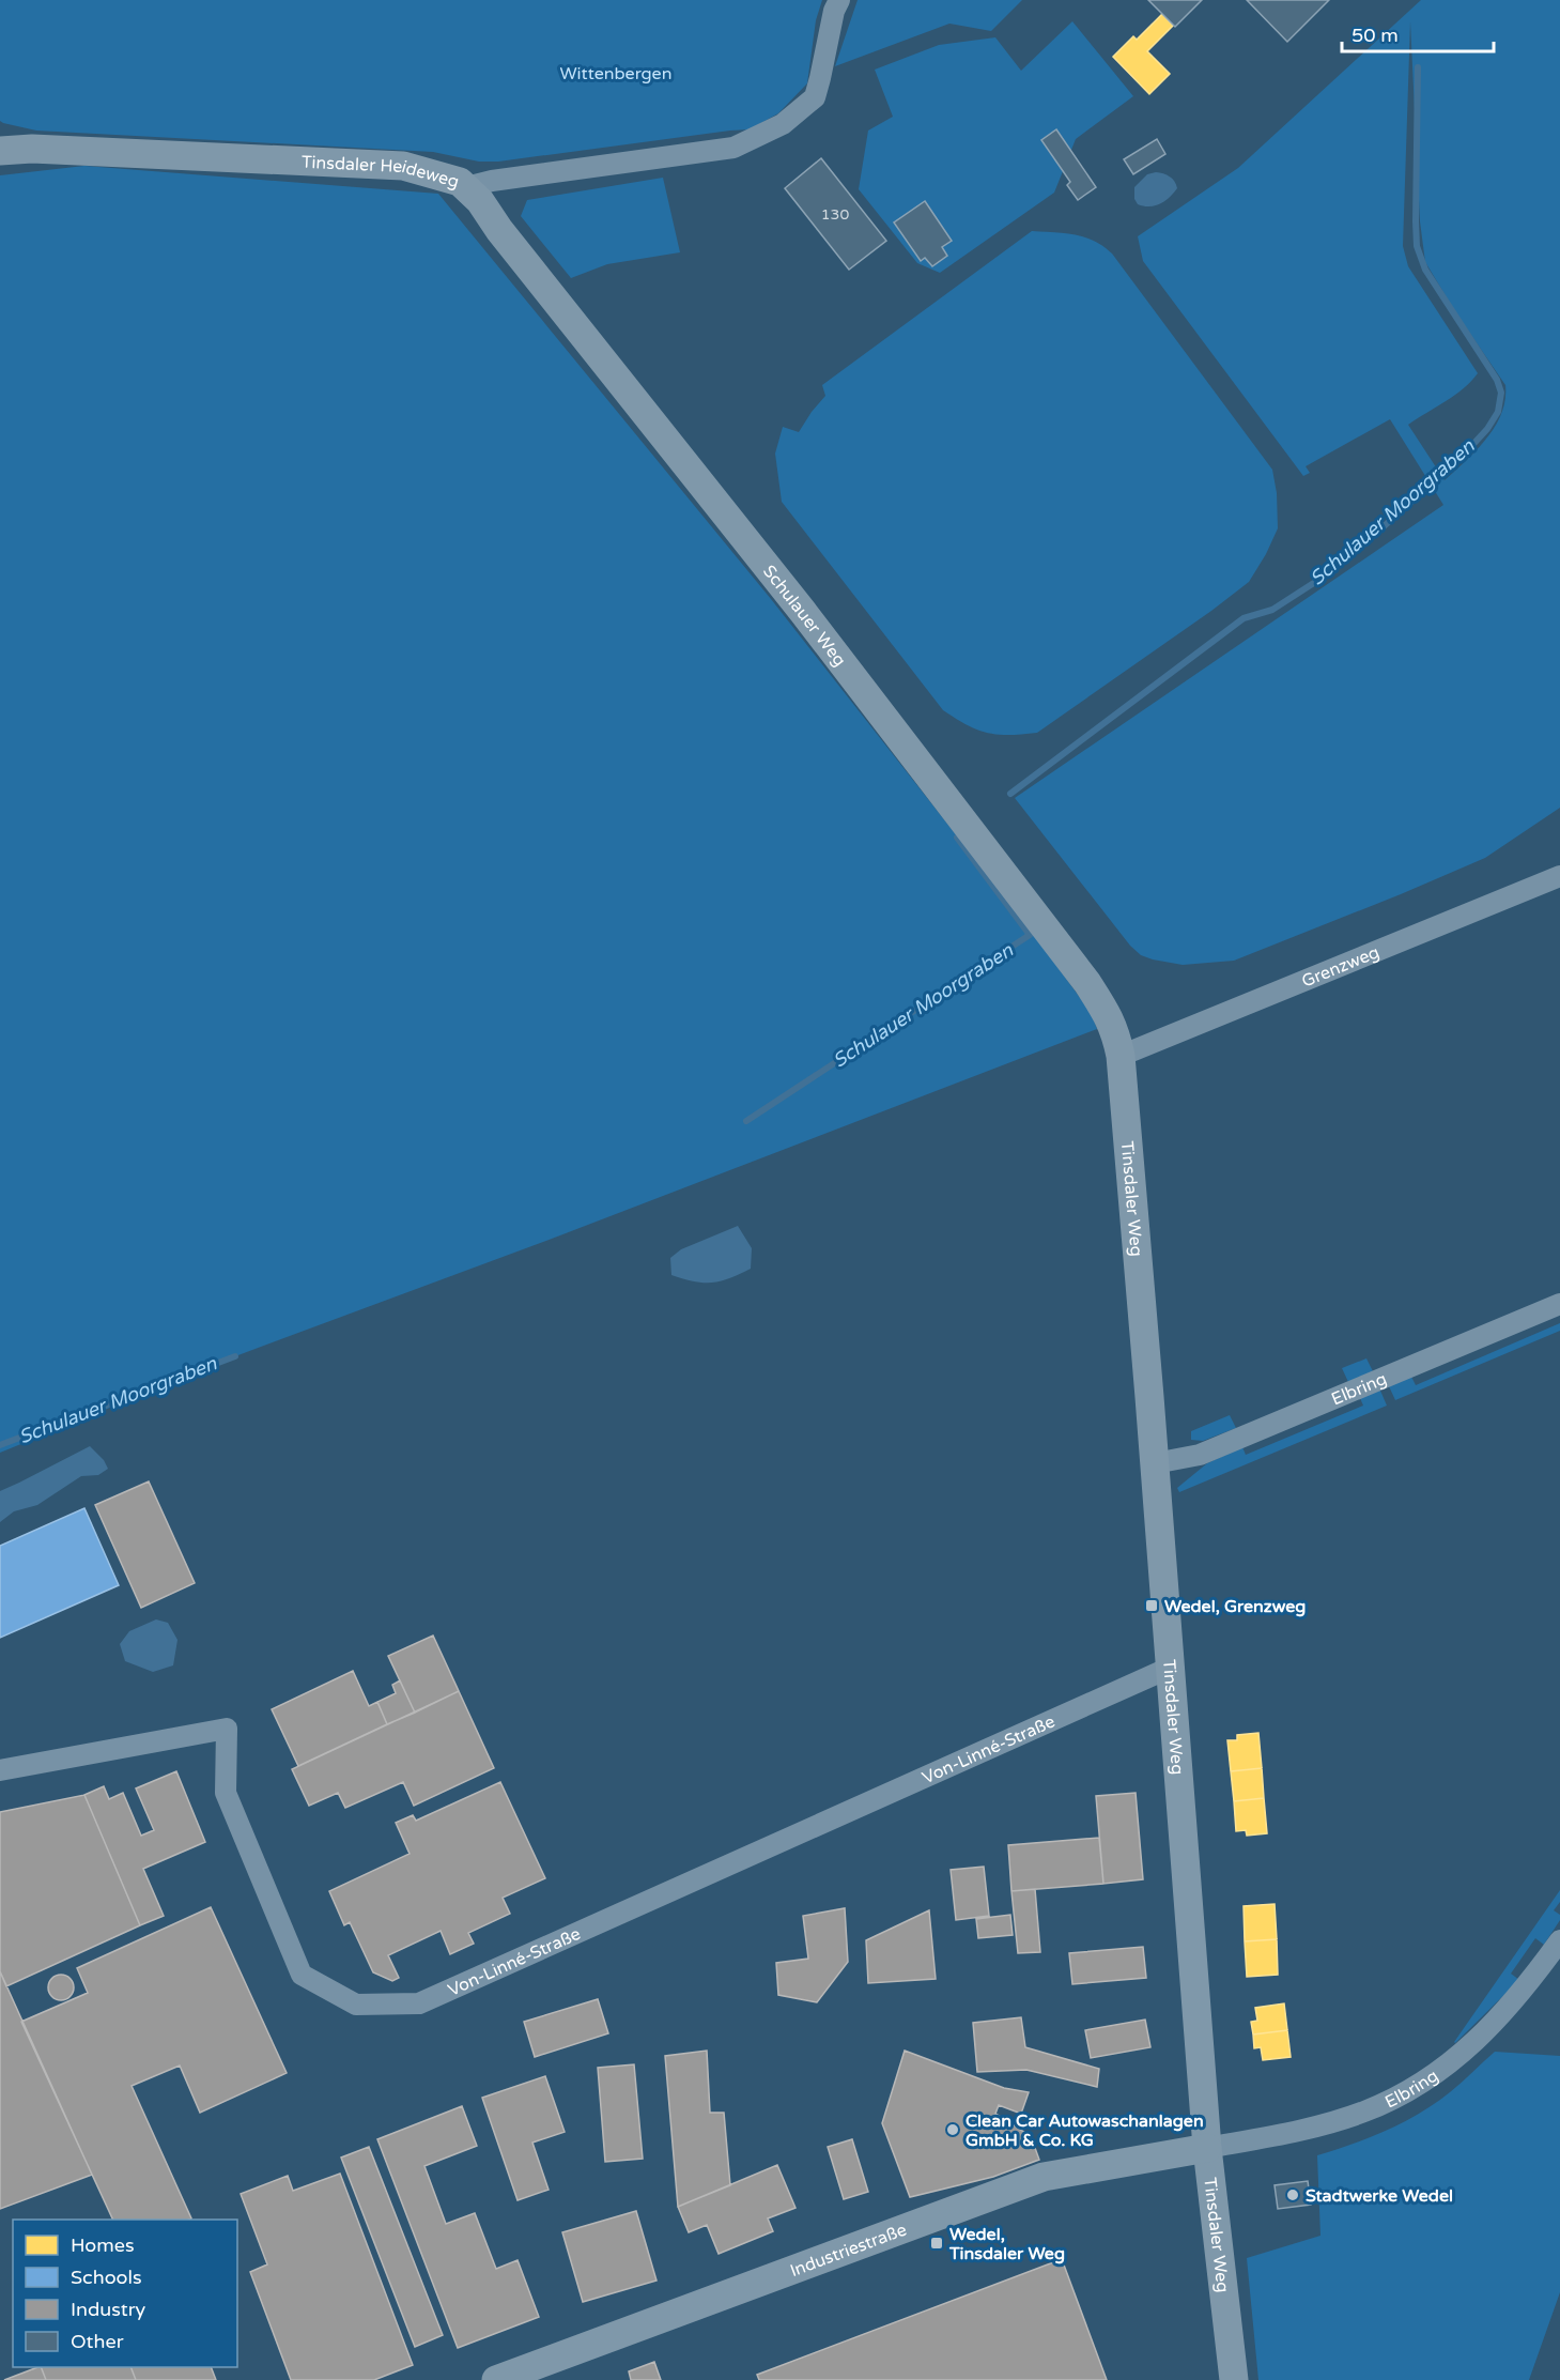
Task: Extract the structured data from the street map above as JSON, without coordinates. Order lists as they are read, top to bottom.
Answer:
{
  "streets": {
    "street": [
      "Tinsdaler Heideweg",
      "Schulauer Weg",
      "Grenzweg",
      "Tinsdaler Weg",
      "Elbring",
      "Von-Linné-Straße",
      "Industriestraße"
    ]
  },
  "crossings": [
    ["Tinsdaler Heideweg", "Schulauer Weg"],
    ["Schulauer Weg", "Grenzweg"],
    ["Schulauer Weg", "Tinsdaler Weg"],
    ["Grenzweg", "Tinsdaler Weg"],
    ["Tinsdaler Weg", "Elbring"],
    ["Tinsdaler Weg", "Von-Linné-Straße"],
    ["Tinsdaler Weg", "Industriestraße"],
    ["Elbring", "Industriestraße"]
  ],
  "water": ["Schulauer Moorgraben"],
  "parks": ["Wittenbergen"],
  "places": {
    "transit": ["Wedel, Grenzweg", "Wedel, Tinsdaler Weg"],
    "other": ["Clean Car Autowaschanlagen GmbH & Co. KG", "Stadtwerke Wedel"]
  },
  "house_numbers": ["130"],
  "legend": [
    "Homes",
    "Schools",
    "Industry",
    "Other"
  ],
  "scale_bar": "50 m"
}
